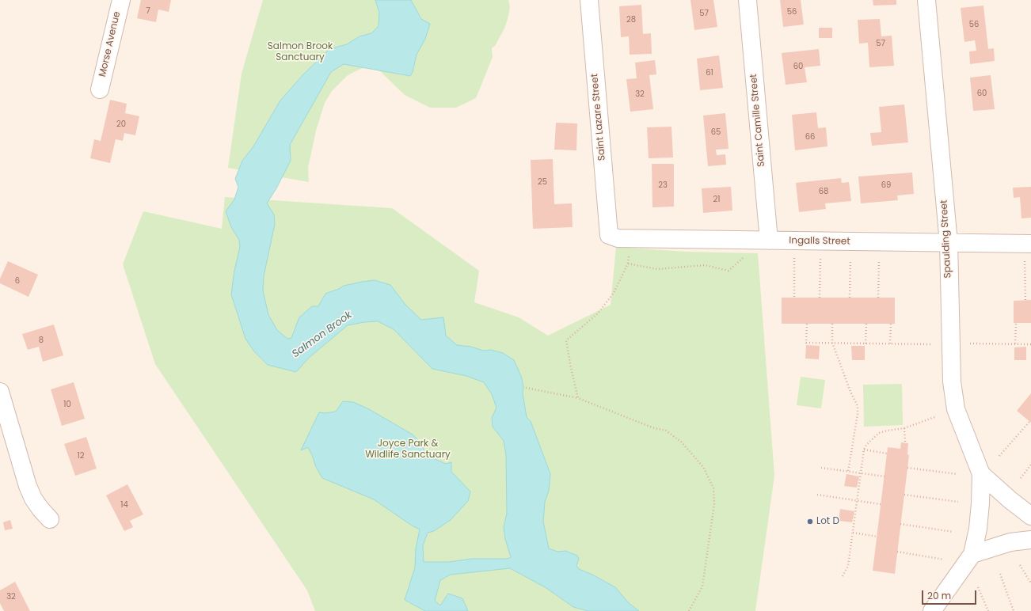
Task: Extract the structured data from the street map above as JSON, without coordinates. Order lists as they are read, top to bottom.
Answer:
{
  "streets": {
    "street": [
      "Morse Avenue",
      "Saint Lazare Street",
      "Saint Camille Street",
      "Spaulding Street",
      "Ingalls Street"
    ]
  },
  "crossings": [
    ["Saint Lazare Street", "Ingalls Street"],
    ["Saint Camille Street", "Ingalls Street"],
    ["Spaulding Street", "Ingalls Street"]
  ],
  "water": ["Salmon Brook"],
  "parks": ["Salmon Brook Sanctuary", "Joyce Park & Wildlife Sanctuary"],
  "places": ["Lot D"],
  "house_numbers": [
    "7",
    "56",
    "57",
    "28",
    "56",
    "57",
    "60",
    "61",
    "60",
    "32",
    "20",
    "65",
    "66",
    "25",
    "23",
    "69",
    "68",
    "21",
    "6",
    "8",
    "10",
    "12",
    "14",
    "32"
  ],
  "scale_bar": "20 m"
}
